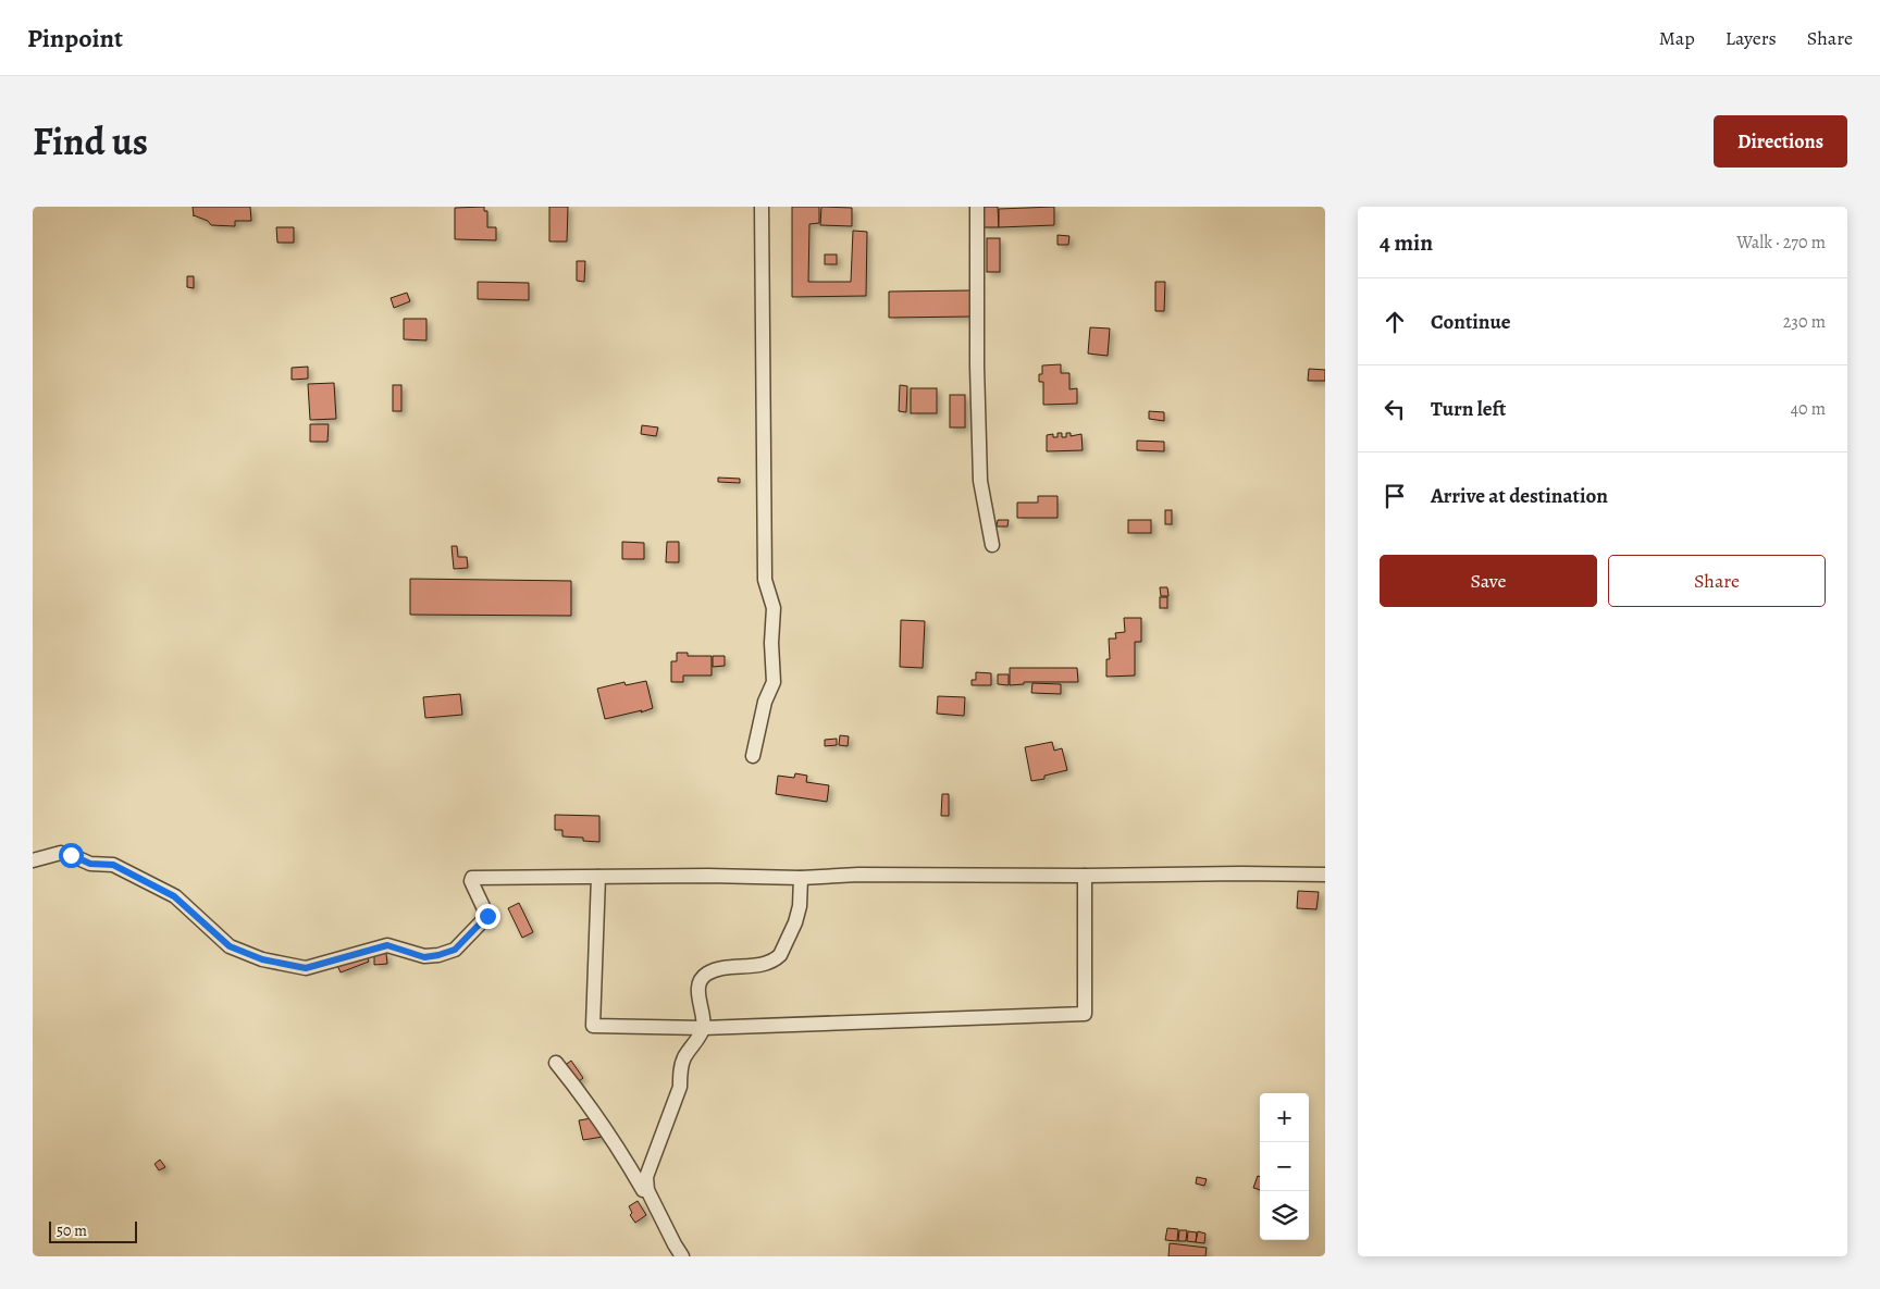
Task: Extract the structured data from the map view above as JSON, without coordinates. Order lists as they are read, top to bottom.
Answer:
{
  "scale_bar": "50 m",
  "page": {
    "header": "Pinpoint",
    "nav": ["Map", "Layers", "Share"],
    "title": "Find us",
    "buttons": [
      "Directions",
      ["Save", "Share"]
    ],
    "heading": ["4 min", "Walk · 270 m"],
    "list": [
      ["Continue", "230 m"],
      ["Turn left", "40 m"],
      "Arrive at destination"
    ],
    "map_buttons": ["+", "−"],
    "scale": "50 m"
  }
}
